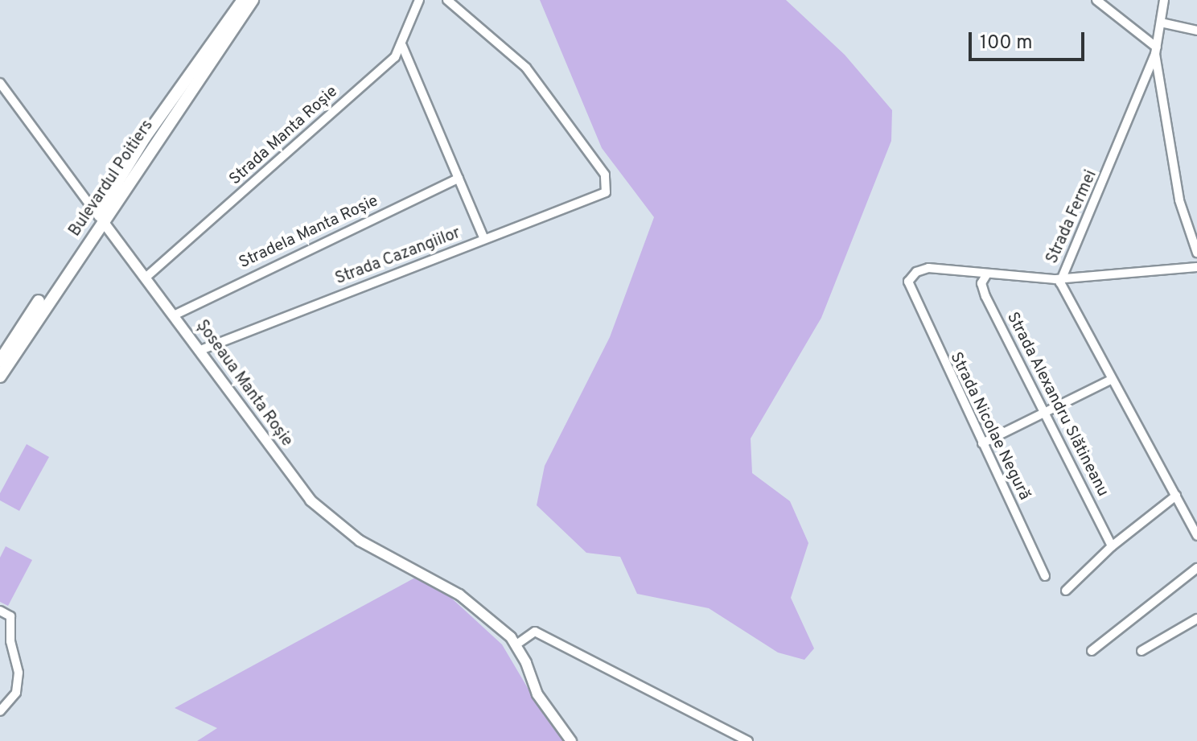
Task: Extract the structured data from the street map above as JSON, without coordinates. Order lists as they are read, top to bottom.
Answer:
{
  "streets": {
    "main road": ["Bulevardul Poitiers"],
    "street": [
      "Strada Manta Roșie",
      "Strada Fermei",
      "Stradela Manta Roșie",
      "Strada Cazangiilor",
      "Șoseaua Manta Roșie",
      "Strada Alexandru Slătineanu",
      "Strada Nicolae Negură"
    ]
  },
  "crossings": [
    ["Strada Manta Roșie", "Strada Cazangiilor"],
    ["Strada Manta Roșie", "Șoseaua Manta Roșie"],
    ["Bulevardul Poitiers", "Șoseaua Manta Roșie"],
    ["Stradela Manta Roșie", "Strada Cazangiilor"],
    ["Stradela Manta Roșie", "Șoseaua Manta Roșie"],
    ["Strada Cazangiilor", "Șoseaua Manta Roșie"],
    ["Strada Alexandru Slătineanu", "Strada Nicolae Negură"]
  ],
  "scale_bar": "100 m"
}
